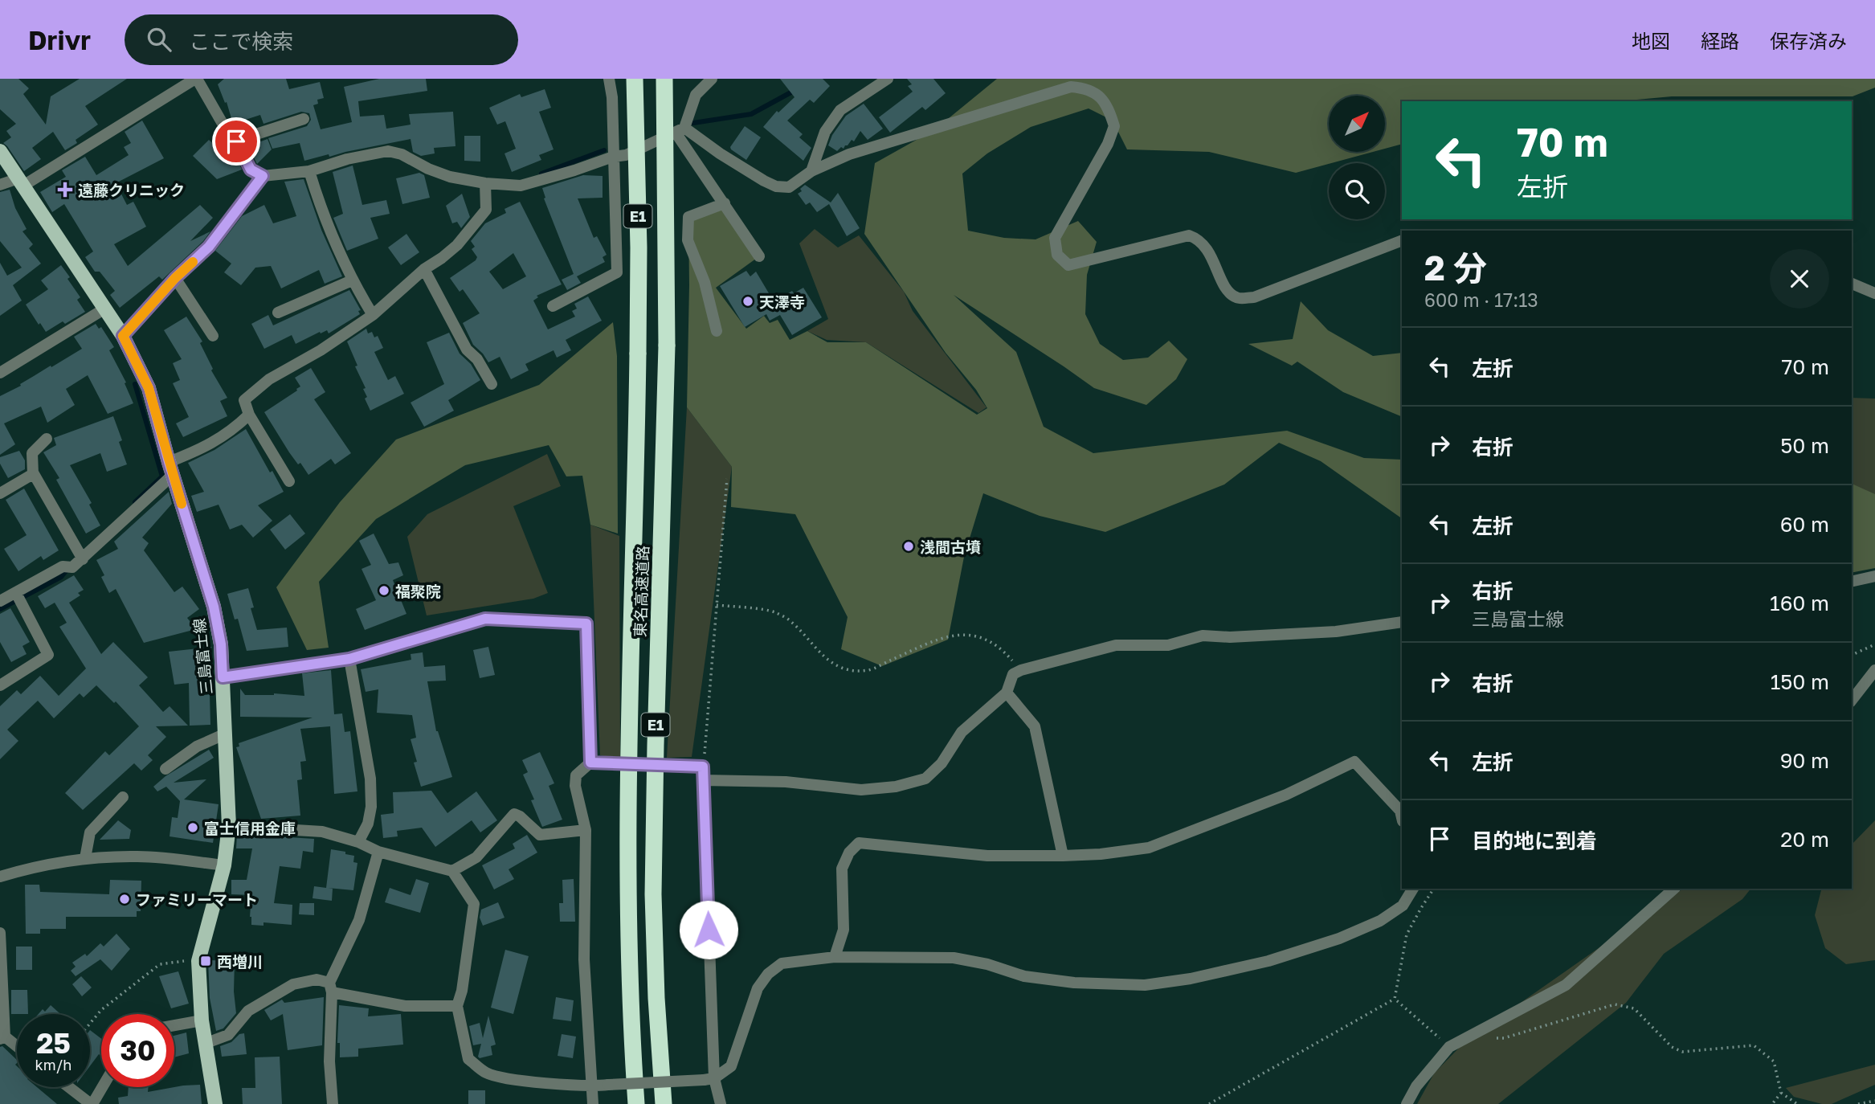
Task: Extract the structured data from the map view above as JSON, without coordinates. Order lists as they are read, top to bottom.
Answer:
{
  "streets": {
    "highway": ["E1", "東名高速道路"],
    "main road": ["三島富士線"]
  },
  "places": {
    "health": ["遠藤クリニック"],
    "other": [
      "天澤寺",
      "浅間古墳",
      "福聚院",
      "富士信用金庫",
      "ファミリーマート"
    ],
    "transit": ["西増川"]
  },
  "north": "top right",
  "page": {
    "header": "Drivr",
    "search": "ここで検索",
    "nav": ["地図", "経路", "保存済み"],
    "turn": ["70 m", "左折"],
    "heading": ["2 分", "600 m · 17:13"],
    "list": [
      {
        "name": "左折",
        "value": "70 m"
      },
      {
        "name": "右折",
        "value": "50 m"
      },
      {
        "name": "左折",
        "value": "60 m"
      },
      {
        "name": "右折",
        "note": "三島富士線",
        "value": "160 m"
      },
      {
        "name": "右折",
        "value": "150 m"
      },
      {
        "name": "左折",
        "value": "90 m"
      },
      {
        "name": "目的地に到着",
        "value": "20 m"
      }
    ],
    "speed": "25 km/h",
    "limit": "30"
  }
}
